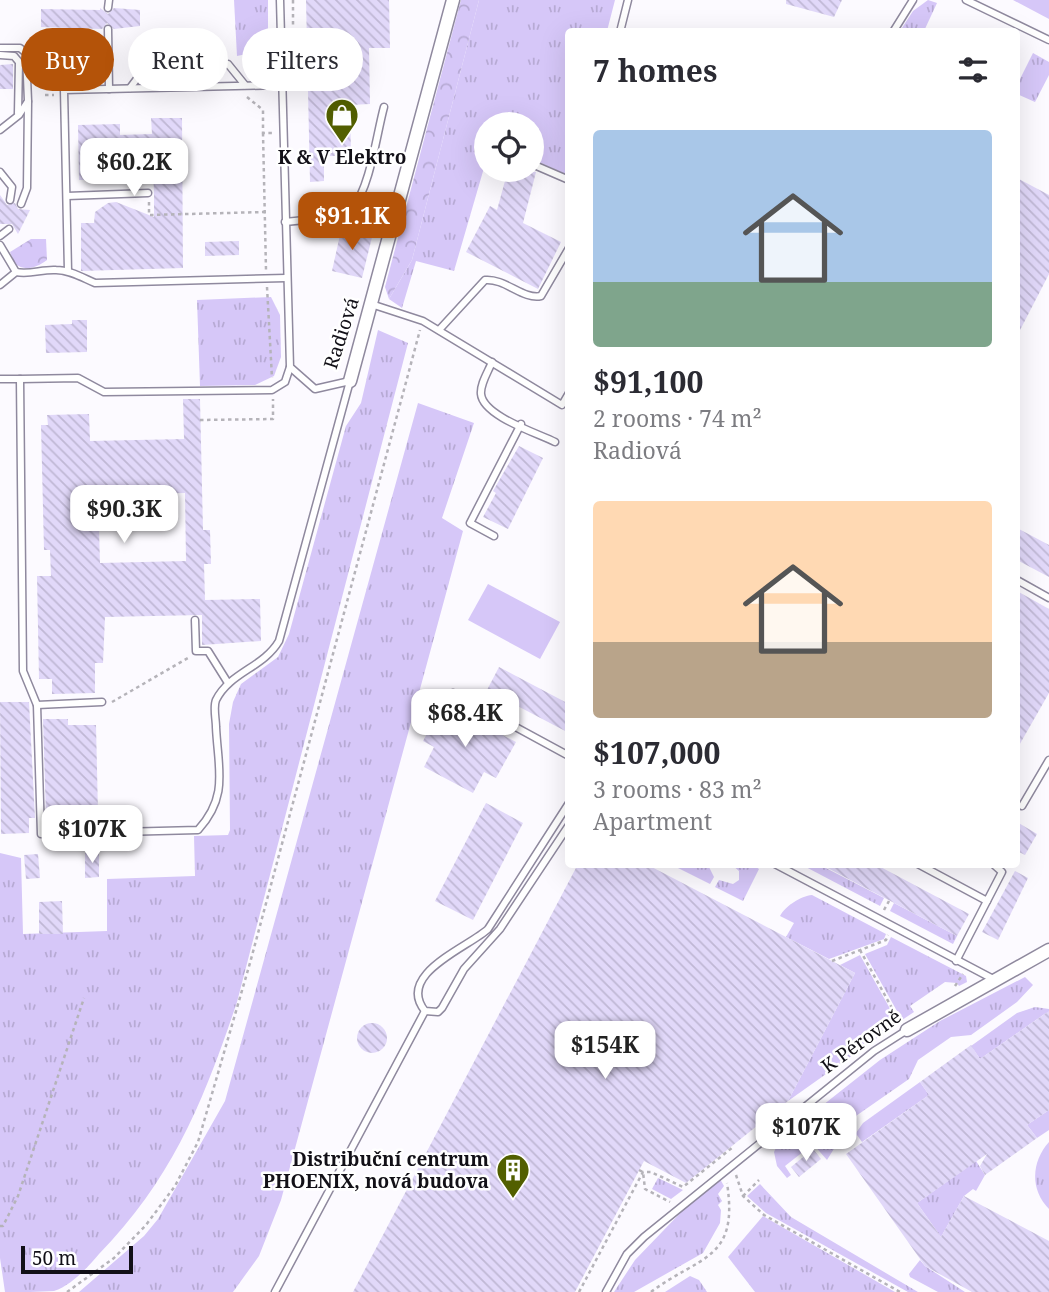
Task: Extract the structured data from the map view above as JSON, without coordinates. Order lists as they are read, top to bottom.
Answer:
{
  "streets": {
    "street": ["Radiová", "K Pérovně"]
  },
  "places": {
    "shop": ["K & V Elektro"],
    "building": ["Distribuční centrum PHOENIX, nová budova"]
  },
  "scale_bar": "50 m",
  "page": {
    "chip": ["Buy", "Rent", "Filters"],
    "heading": "7 homes",
    "list": [
      {
        "name": "$91,100",
        "note": "2 rooms · 74 m² · Radiová"
      },
      {
        "name": "$107,000",
        "note": "3 rooms · 83 m² · Apartment"
      }
    ],
    "price": [
      "$60.2K",
      "$91.1K",
      "$90.3K",
      "$68.4K",
      "$107K",
      "$154K",
      "$107K"
    ],
    "scale": "50 m"
  }
}
